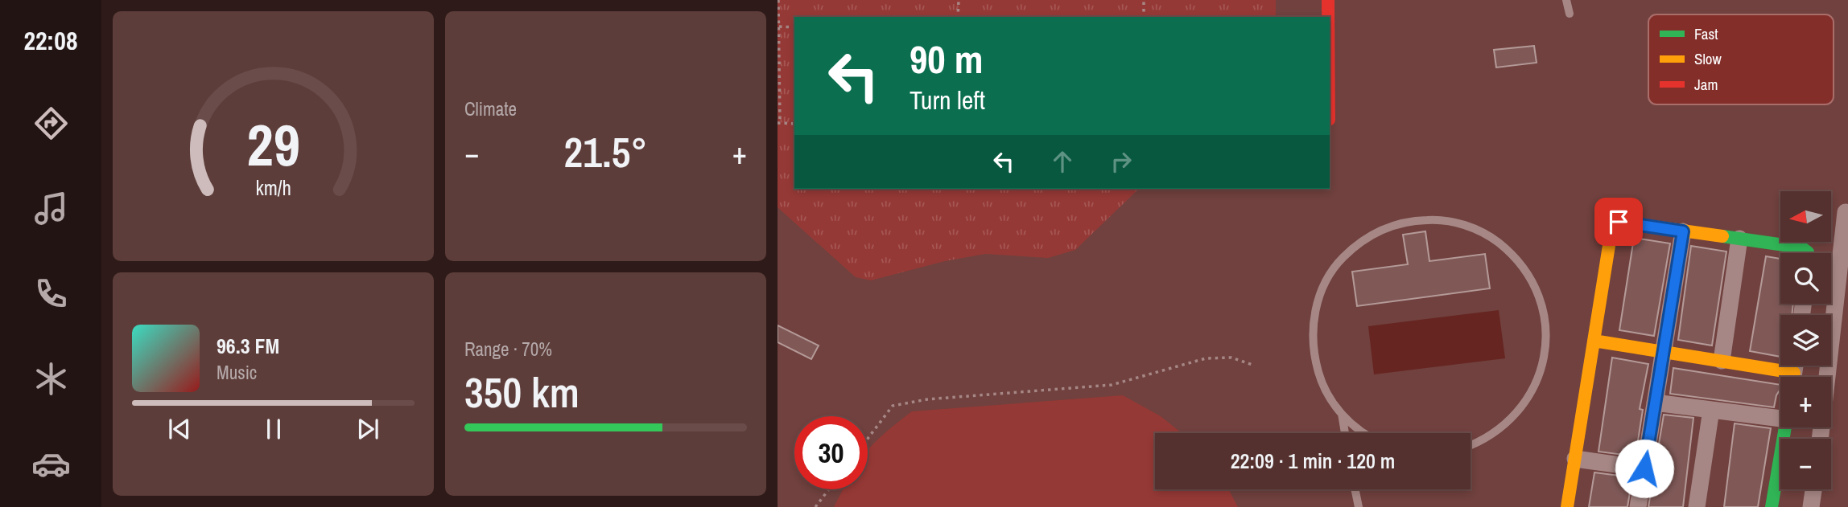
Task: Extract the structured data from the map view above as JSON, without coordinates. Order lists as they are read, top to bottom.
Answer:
{
  "legend": ["Fast", "Slow", "Jam"],
  "north": "left",
  "page": {
    "tabs": "22:08",
    "tile": [
      "Climate",
      ["Range · 70%", "350 km"]
    ],
    "turn": ["90 m", "Turn left"],
    "heat": ["−", "21.5°", "+"],
    "map_buttons": ["+", "−"],
    "song": ["96.3 FM", "Music"],
    "limit": "30",
    "trip": "22:09 · 1 min · 120 m",
    "gauge": ["29", "km/h"]
  }
}
